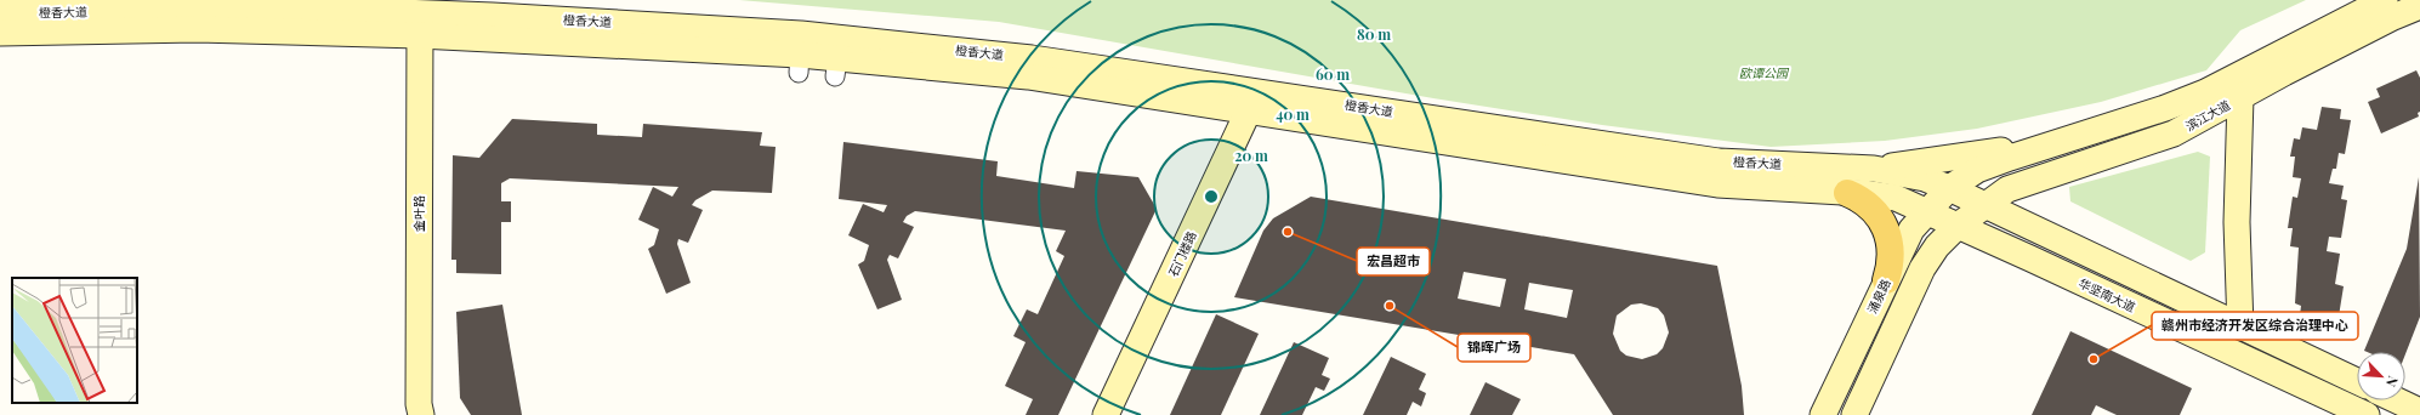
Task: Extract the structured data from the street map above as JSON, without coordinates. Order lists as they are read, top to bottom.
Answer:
{
  "streets": {
    "main road": [
      "橙香大道",
      "滨江大道",
      "金叶路",
      "石门楼路",
      "华坚南大道",
      "涌泉路"
    ]
  },
  "crossings": [
    ["橙香大道", "滨江大道"],
    ["橙香大道", "金叶路"],
    ["橙香大道", "石门楼路"],
    ["橙香大道", "华坚南大道"],
    ["橙香大道", "涌泉路"],
    ["滨江大道", "涌泉路"],
    ["华坚南大道", "涌泉路"]
  ],
  "parks": ["欧谭公园"],
  "places": ["宏昌超市", "锦晖广场", "赣州市经济开发区综合治理中心"],
  "north": "bottom right",
  "rings": [
    "80 m",
    "60 m",
    "40 m",
    "20 m"
  ]
}
